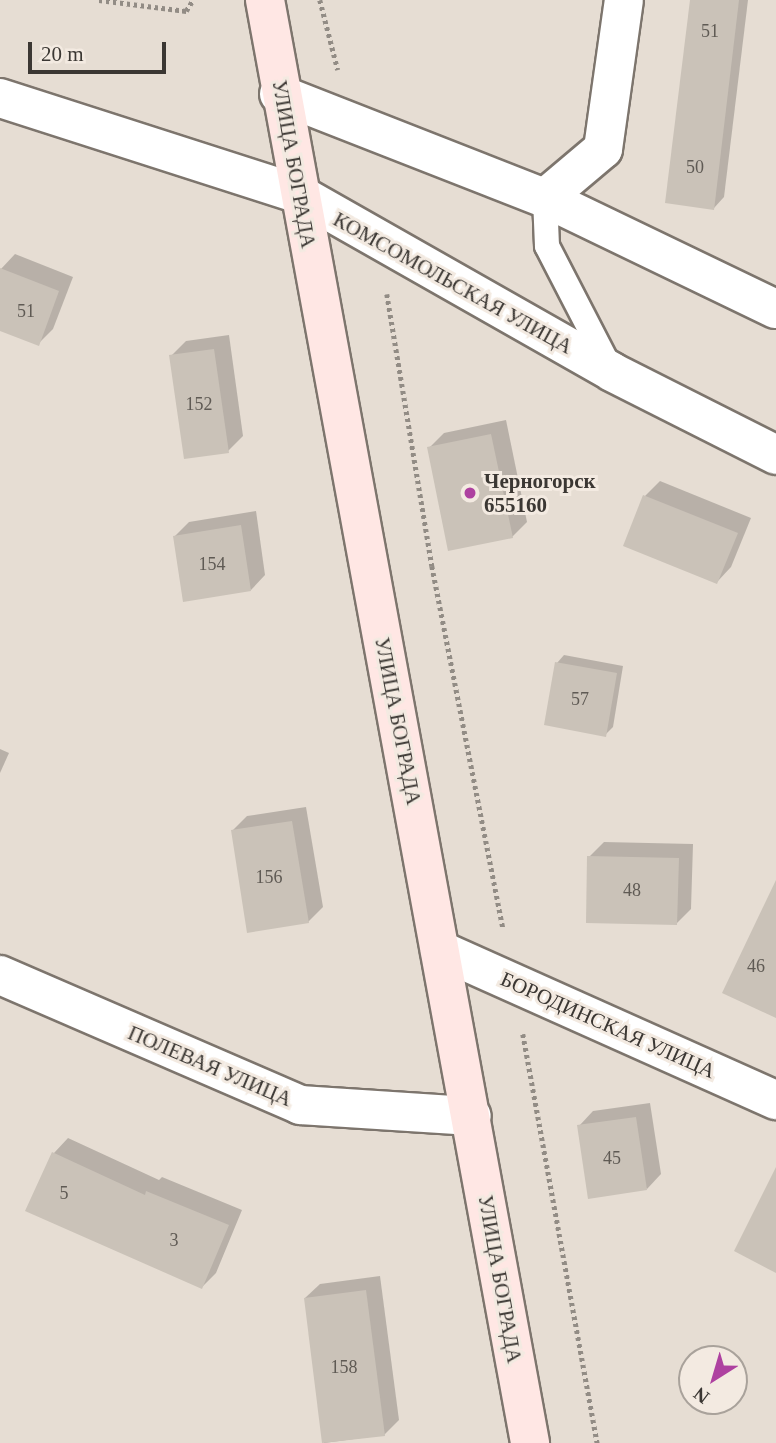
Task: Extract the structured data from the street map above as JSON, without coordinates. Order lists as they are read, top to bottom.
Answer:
{
  "streets": {
    "main road": ["УЛИЦА БОГРАДА"],
    "street": ["КОМСОМОЛЬСКАЯ УЛИЦА", "БОРОДИНСКАЯ УЛИЦА", "ПОЛЕВАЯ УЛИЦА"]
  },
  "crossings": [
    ["УЛИЦА БОГРАДА", "КОМСОМОЛЬСКАЯ УЛИЦА"],
    ["УЛИЦА БОГРАДА", "БОРОДИНСКАЯ УЛИЦА"],
    ["УЛИЦА БОГРАДА", "ПОЛЕВАЯ УЛИЦА"]
  ],
  "places": ["Черногорск 655160"],
  "house_numbers": [
    "51",
    "50",
    "51",
    "152",
    "154",
    "57",
    "156",
    "48",
    "46",
    "45",
    "5",
    "3",
    "158"
  ],
  "scale_bar": "20 m",
  "north": "bottom left"
}
